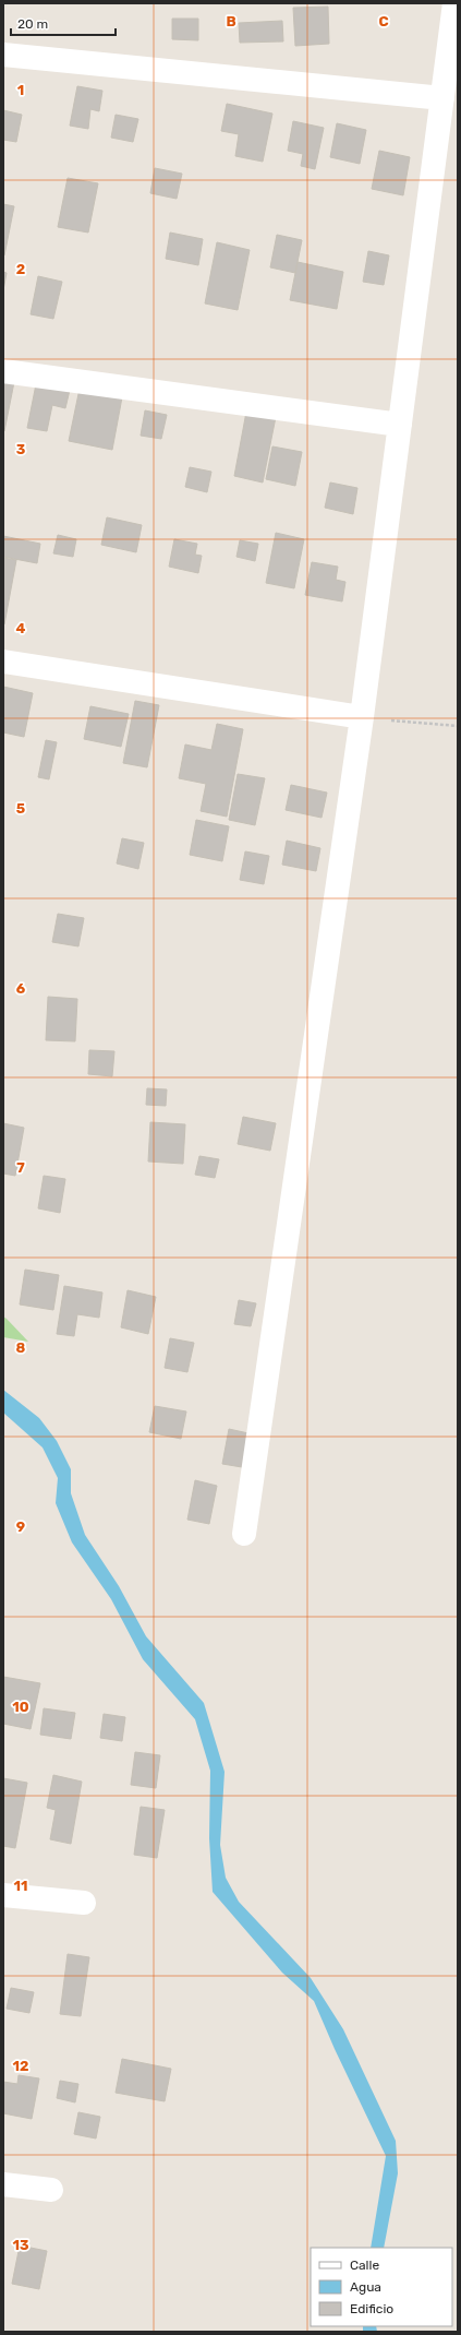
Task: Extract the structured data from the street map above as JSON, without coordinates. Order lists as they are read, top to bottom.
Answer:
{
  "legend": ["Calle", "Agua", "Edificio"],
  "scale_bar": "20 m",
  "grid": {
    "columns": ["B", "C"],
    "rows": [
      "1",
      "2",
      "3",
      "4",
      "5",
      "6",
      "7",
      "8",
      "9",
      "10",
      "11",
      "12",
      "13"
    ]
  }
}
